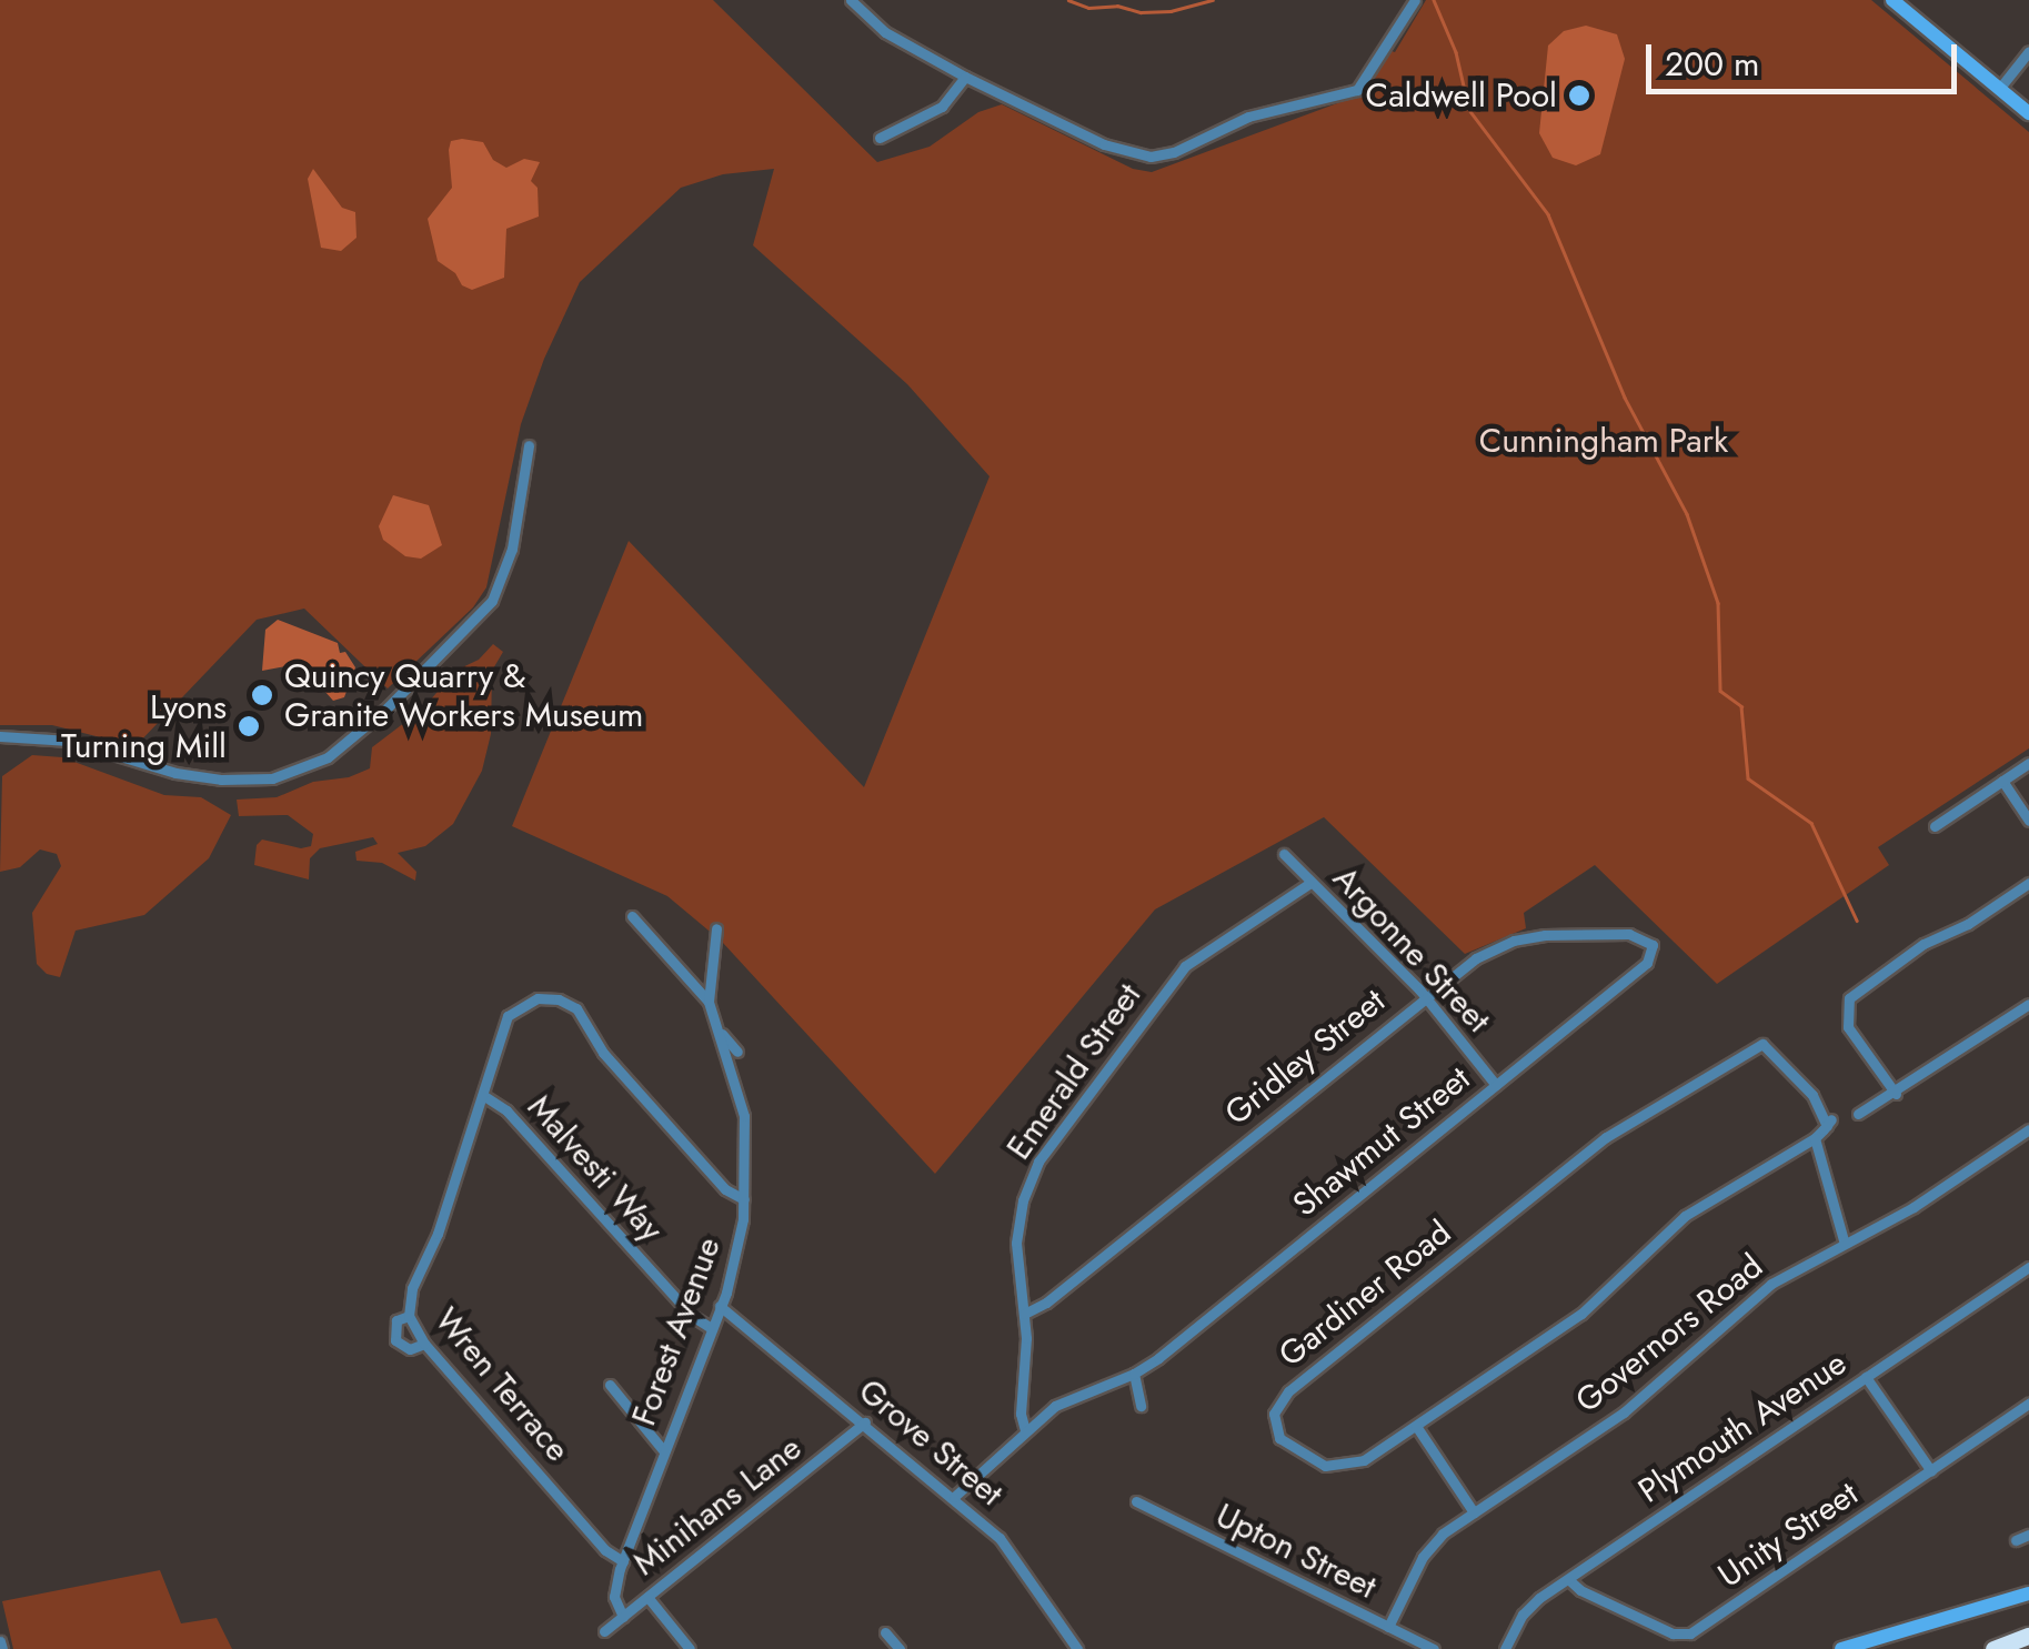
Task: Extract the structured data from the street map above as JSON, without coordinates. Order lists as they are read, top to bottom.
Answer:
{
  "streets": {
    "street": [
      "Argonne Street",
      "Gridley Street",
      "Emerald Street",
      "Shawmut Street",
      "Malvesti Way",
      "Gardiner Road",
      "Forest Avenue",
      "Governors Road",
      "Wren Terrace",
      "Plymouth Avenue",
      "Grove Street",
      "Minihans Lane",
      "Unity Street",
      "Upton Street"
    ]
  },
  "crossings": [
    ["Argonne Street", "Gridley Street"],
    ["Argonne Street", "Emerald Street"],
    ["Argonne Street", "Shawmut Street"],
    ["Gridley Street", "Emerald Street"],
    ["Gridley Street", "Shawmut Street"],
    ["Emerald Street", "Shawmut Street"],
    ["Shawmut Street", "Grove Street"],
    ["Malvesti Way", "Forest Avenue"],
    ["Malvesti Way", "Wren Terrace"],
    ["Forest Avenue", "Wren Terrace"],
    ["Forest Avenue", "Grove Street"],
    ["Forest Avenue", "Minihans Lane"],
    ["Governors Road", "Upton Street"],
    ["Plymouth Avenue", "Unity Street"],
    ["Grove Street", "Minihans Lane"]
  ],
  "parks": ["Cunningham Park"],
  "places": ["Caldwell Pool", "Quincy Quarry & Granite Workers Museum", "Lyons Turning Mill"],
  "scale_bar": "200 m"
}
